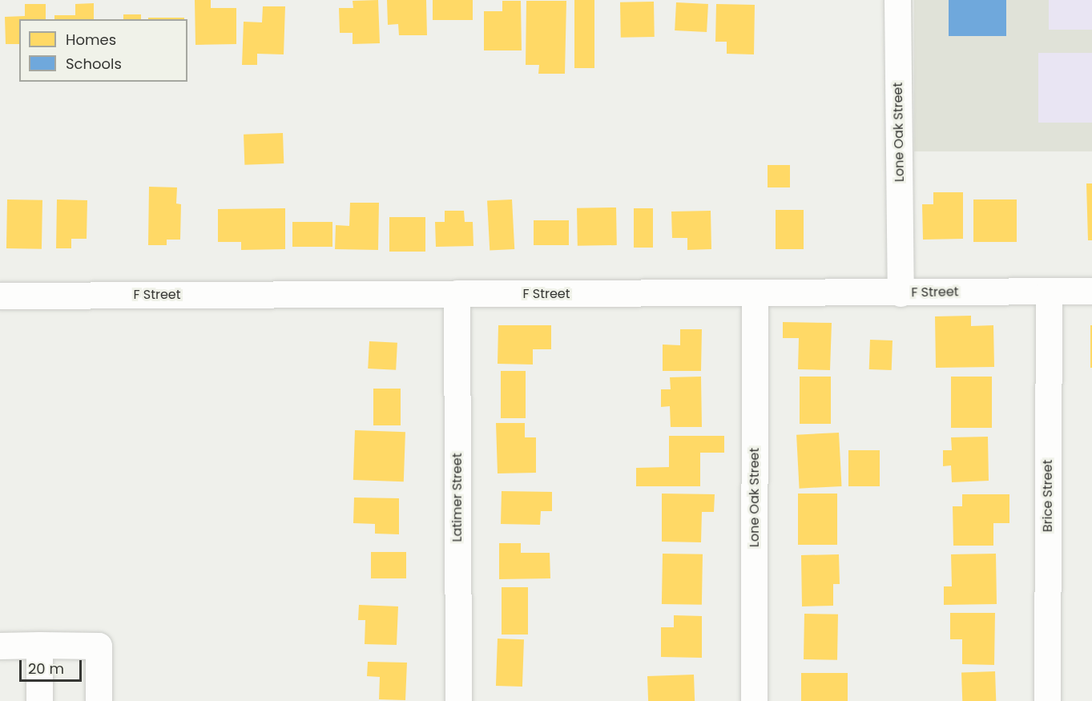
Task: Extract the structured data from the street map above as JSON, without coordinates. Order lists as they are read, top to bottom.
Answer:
{
  "streets": {
    "street": [
      "Lone Oak Street",
      "F Street",
      "Brice Street",
      "Latimer Street"
    ]
  },
  "crossings": [
    ["Lone Oak Street", "F Street"],
    ["F Street", "Brice Street"],
    ["F Street", "Latimer Street"]
  ],
  "legend": ["Homes", "Schools"],
  "scale_bar": "20 m"
}
